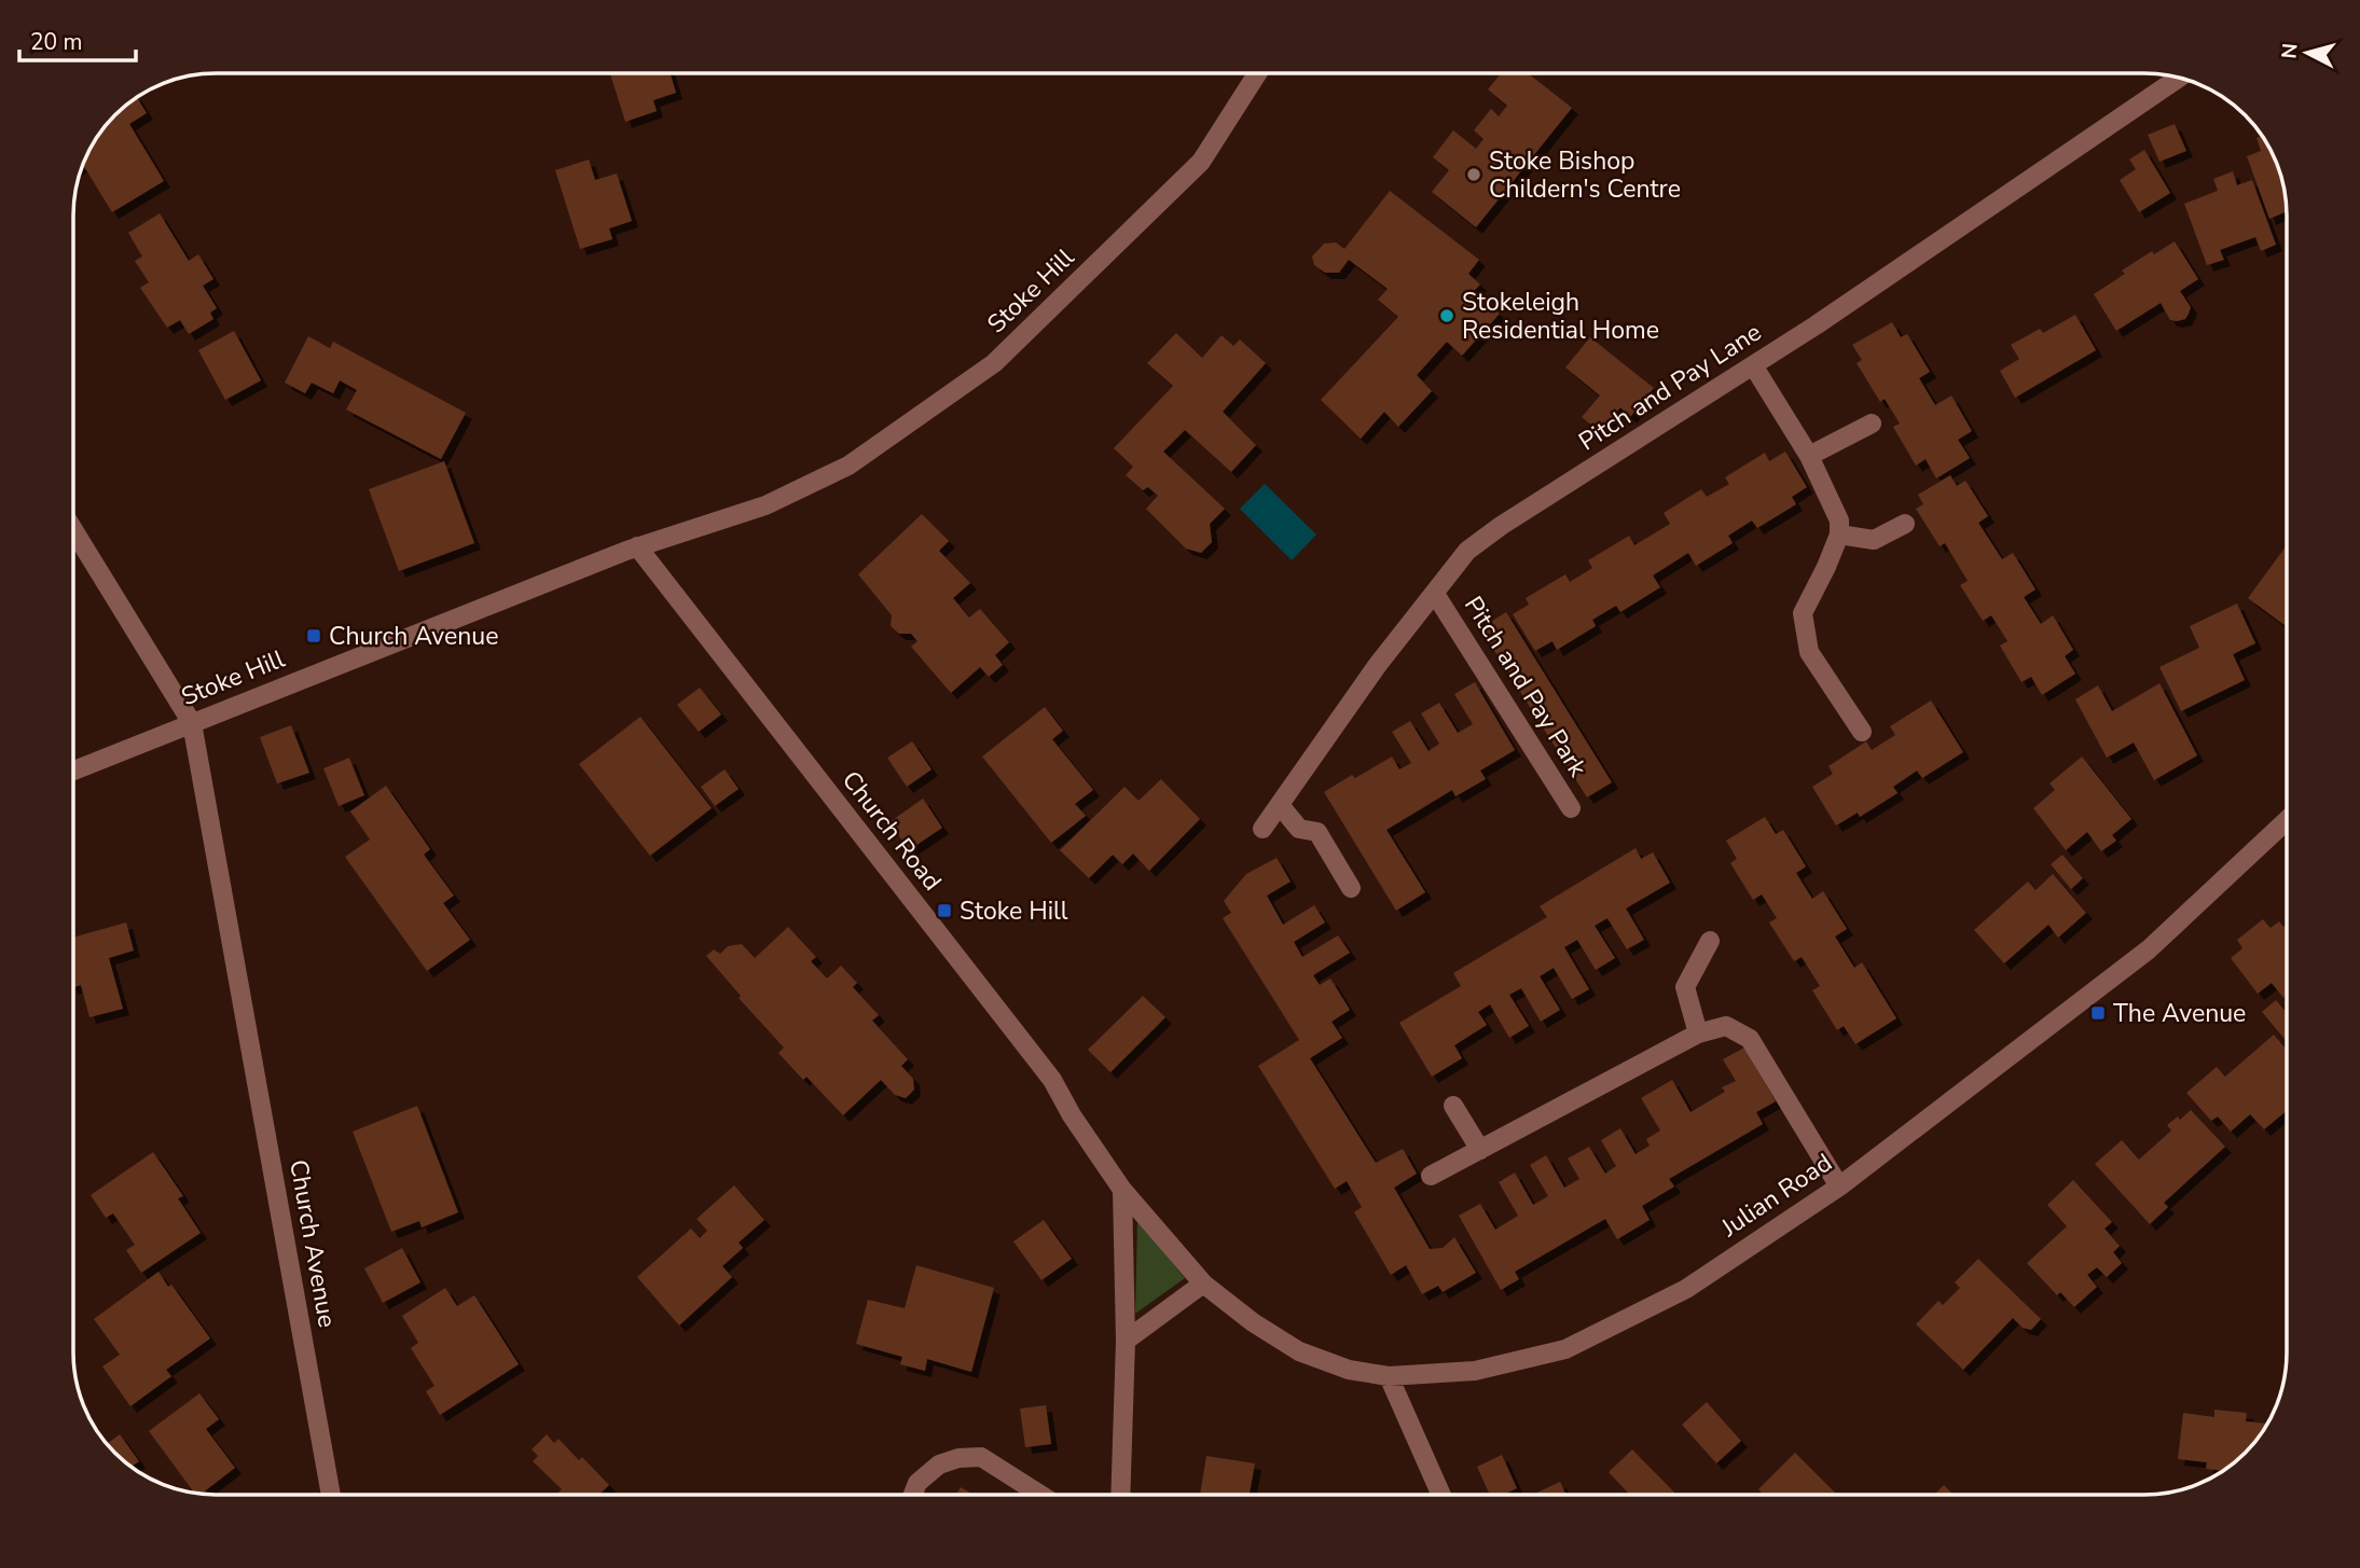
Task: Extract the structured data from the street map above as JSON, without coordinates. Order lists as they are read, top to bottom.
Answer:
{
  "streets": {
    "street": [
      "Stoke Hill",
      "Pitch and Pay Lane",
      "Pitch and Pay Park",
      "Church Road",
      "Julian Road",
      "Church Avenue"
    ]
  },
  "crossings": [
    ["Stoke Hill", "Church Road"],
    ["Stoke Hill", "Church Avenue"],
    ["Pitch and Pay Lane", "Pitch and Pay Park"],
    ["Church Road", "Julian Road"]
  ],
  "places": {
    "other": ["Stoke Bishop Childern's Centre", "Stokeleigh Residential Home"],
    "transit": ["Church Avenue", "Stoke Hill", "The Avenue"]
  },
  "scale_bar": "20 m",
  "north": "left"
}
